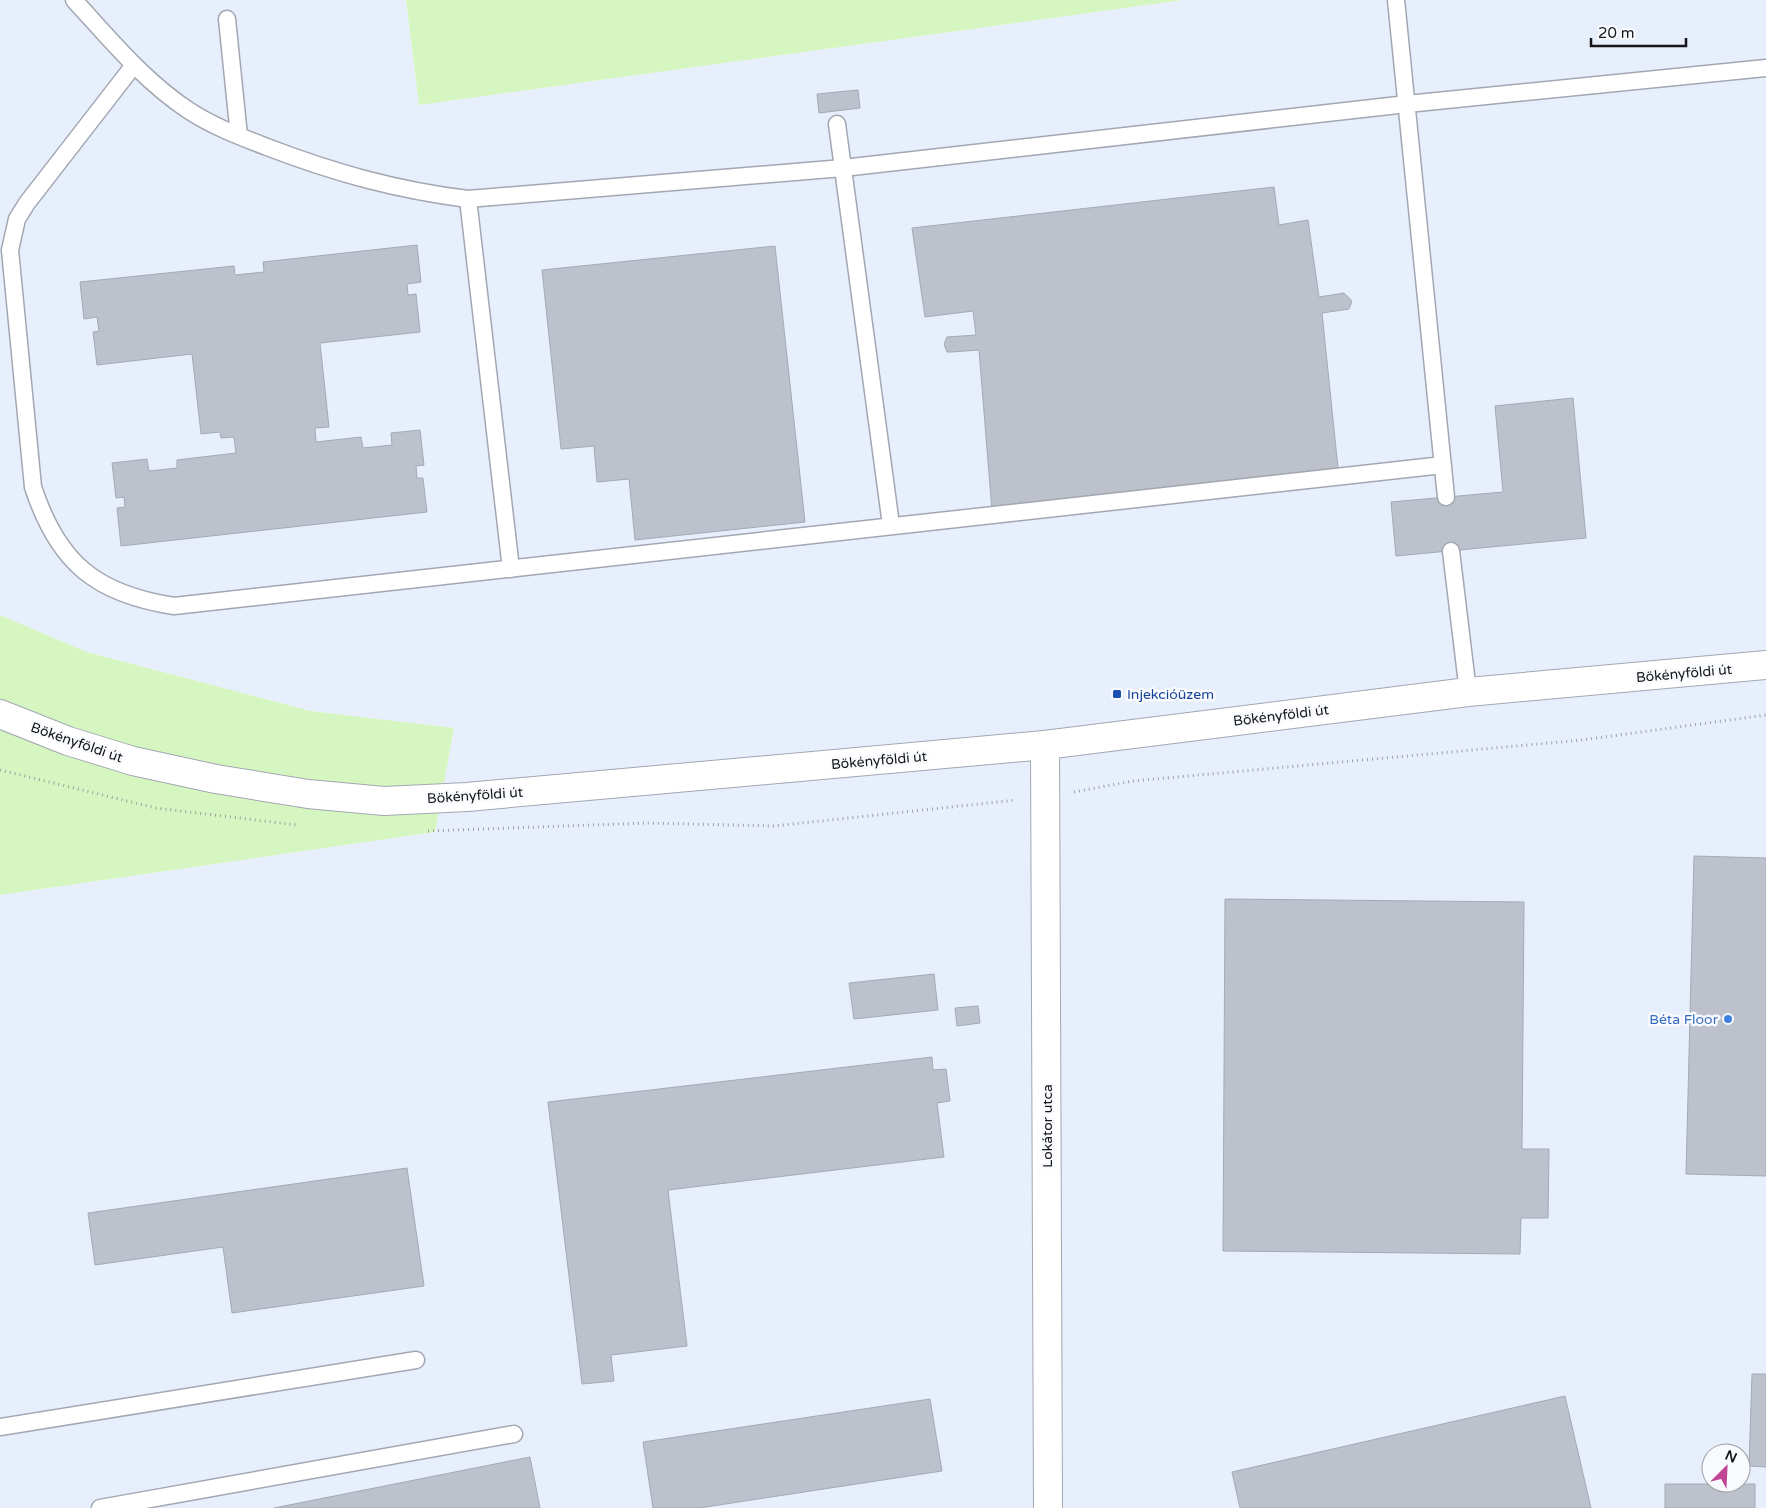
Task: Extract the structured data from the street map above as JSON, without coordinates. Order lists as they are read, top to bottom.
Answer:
{
  "streets": {
    "street": ["Bökényföldi út", "Lokátor utca"]
  },
  "crossings": [
    ["Bökényföldi út", "Lokátor utca"]
  ],
  "places": {
    "transit": ["Injekcióüzem"],
    "other": ["Béta Floor"]
  },
  "scale_bar": "20 m",
  "north": "top right"
}
